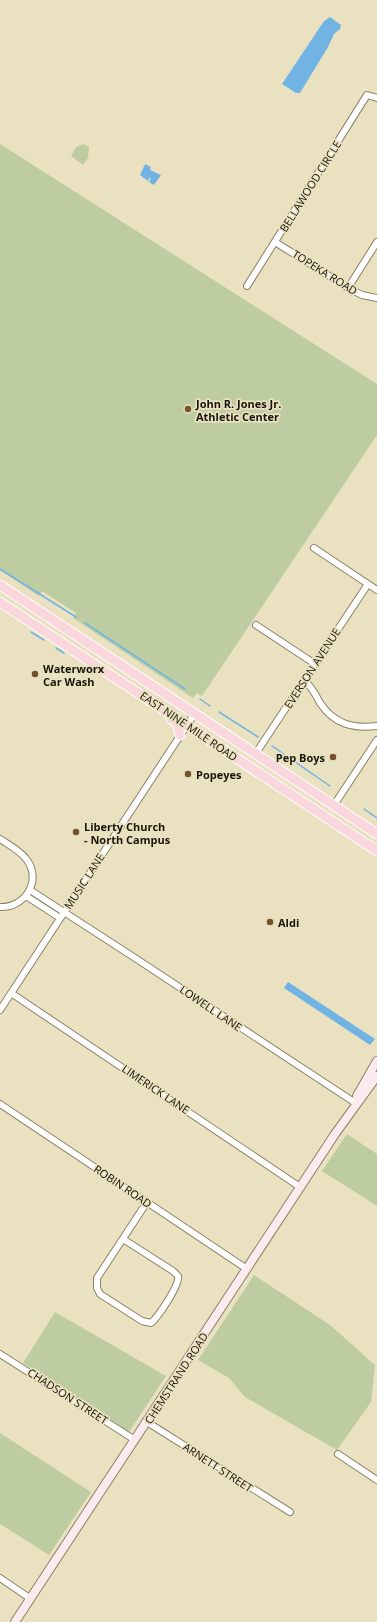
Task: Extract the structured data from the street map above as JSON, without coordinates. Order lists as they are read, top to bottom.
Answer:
{
  "streets": {
    "main road": ["EAST NINE MILE ROAD"],
    "street": [
      "BELLAWOOD CIRCLE",
      "TOPEKA ROAD",
      "EVERSON AVENUE",
      "MUSIC LANE",
      "LOWELL LANE",
      "LIMERICK LANE",
      "ROBIN ROAD",
      "CHEMSTRAND ROAD",
      "CHADSON STREET",
      "ARNETT STREET"
    ]
  },
  "crossings": [
    ["BELLAWOOD CIRCLE", "TOPEKA ROAD"],
    ["EVERSON AVENUE", "EAST NINE MILE ROAD"],
    ["EAST NINE MILE ROAD", "MUSIC LANE"],
    ["MUSIC LANE", "LOWELL LANE"],
    ["MUSIC LANE", "LIMERICK LANE"],
    ["LOWELL LANE", "CHEMSTRAND ROAD"],
    ["LIMERICK LANE", "CHEMSTRAND ROAD"],
    ["ROBIN ROAD", "CHEMSTRAND ROAD"],
    ["CHEMSTRAND ROAD", "CHADSON STREET"],
    ["CHEMSTRAND ROAD", "ARNETT STREET"]
  ],
  "places": [
    "John R. Jones Jr. Athletic Center",
    "Waterworx Car Wash",
    "Pep Boys",
    "Popeyes",
    "Liberty Church - North Campus",
    "Aldi"
  ]
}
